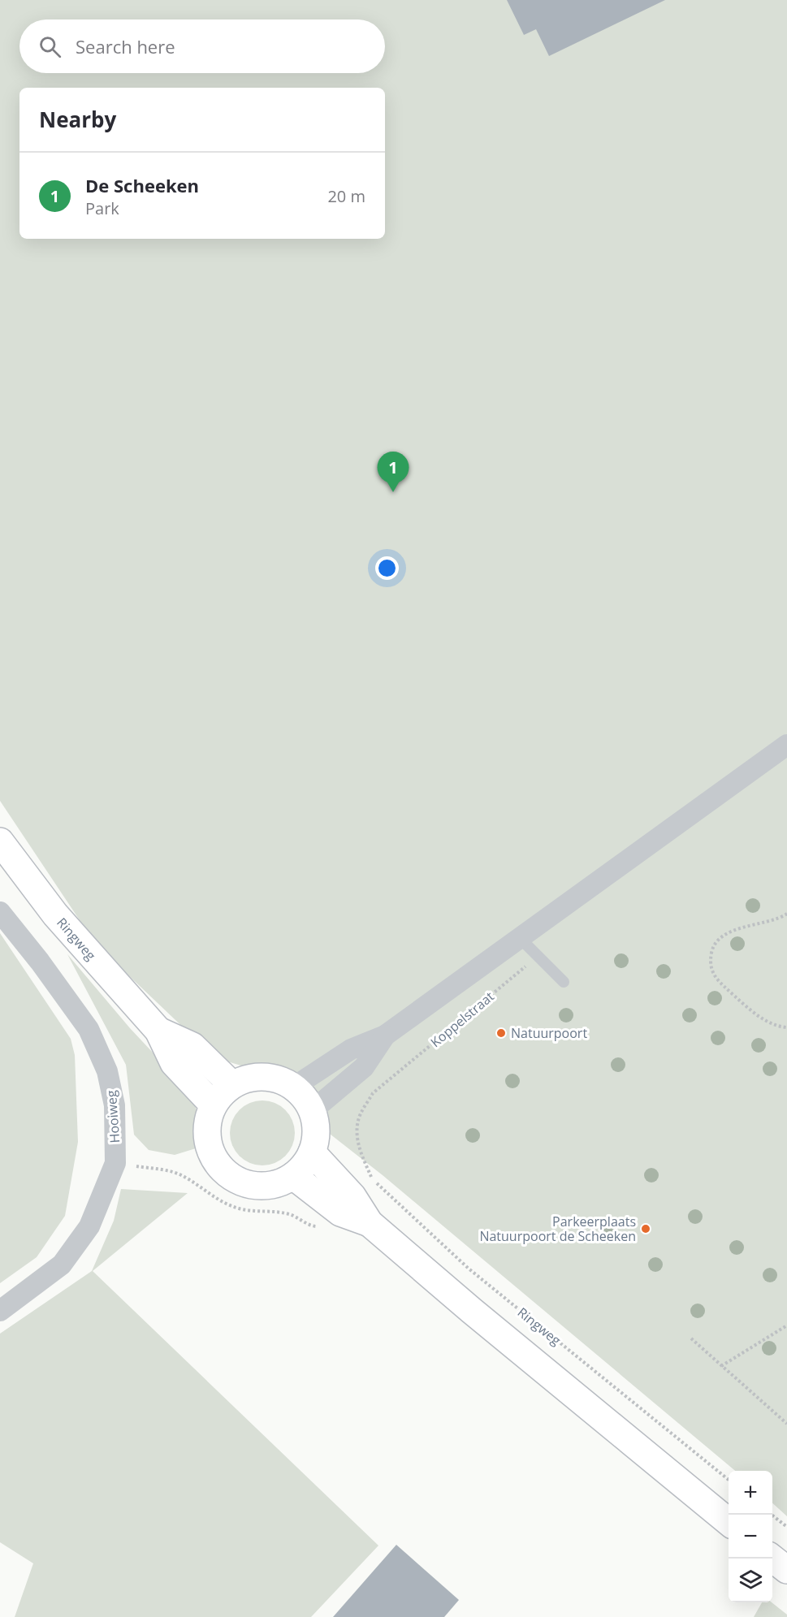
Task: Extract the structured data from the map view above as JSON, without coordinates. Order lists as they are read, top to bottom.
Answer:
{
  "streets": {
    "main road": ["Ringweg"],
    "street": ["Hooiweg"],
    "path": ["Koppelstraat"]
  },
  "crossings": [
    ["Ringweg", "Koppelstraat"]
  ],
  "places": ["Natuurpoort", "Parkeerplaats Natuurpoort de Scheeken"],
  "page": {
    "search": "Search here",
    "heading": "Nearby",
    "list": [
      {
        "mark": "1",
        "name": "De Scheeken",
        "note": "Park",
        "value": "20 m"
      }
    ],
    "pins": "1",
    "map_buttons": ["+", "−"]
  }
}
